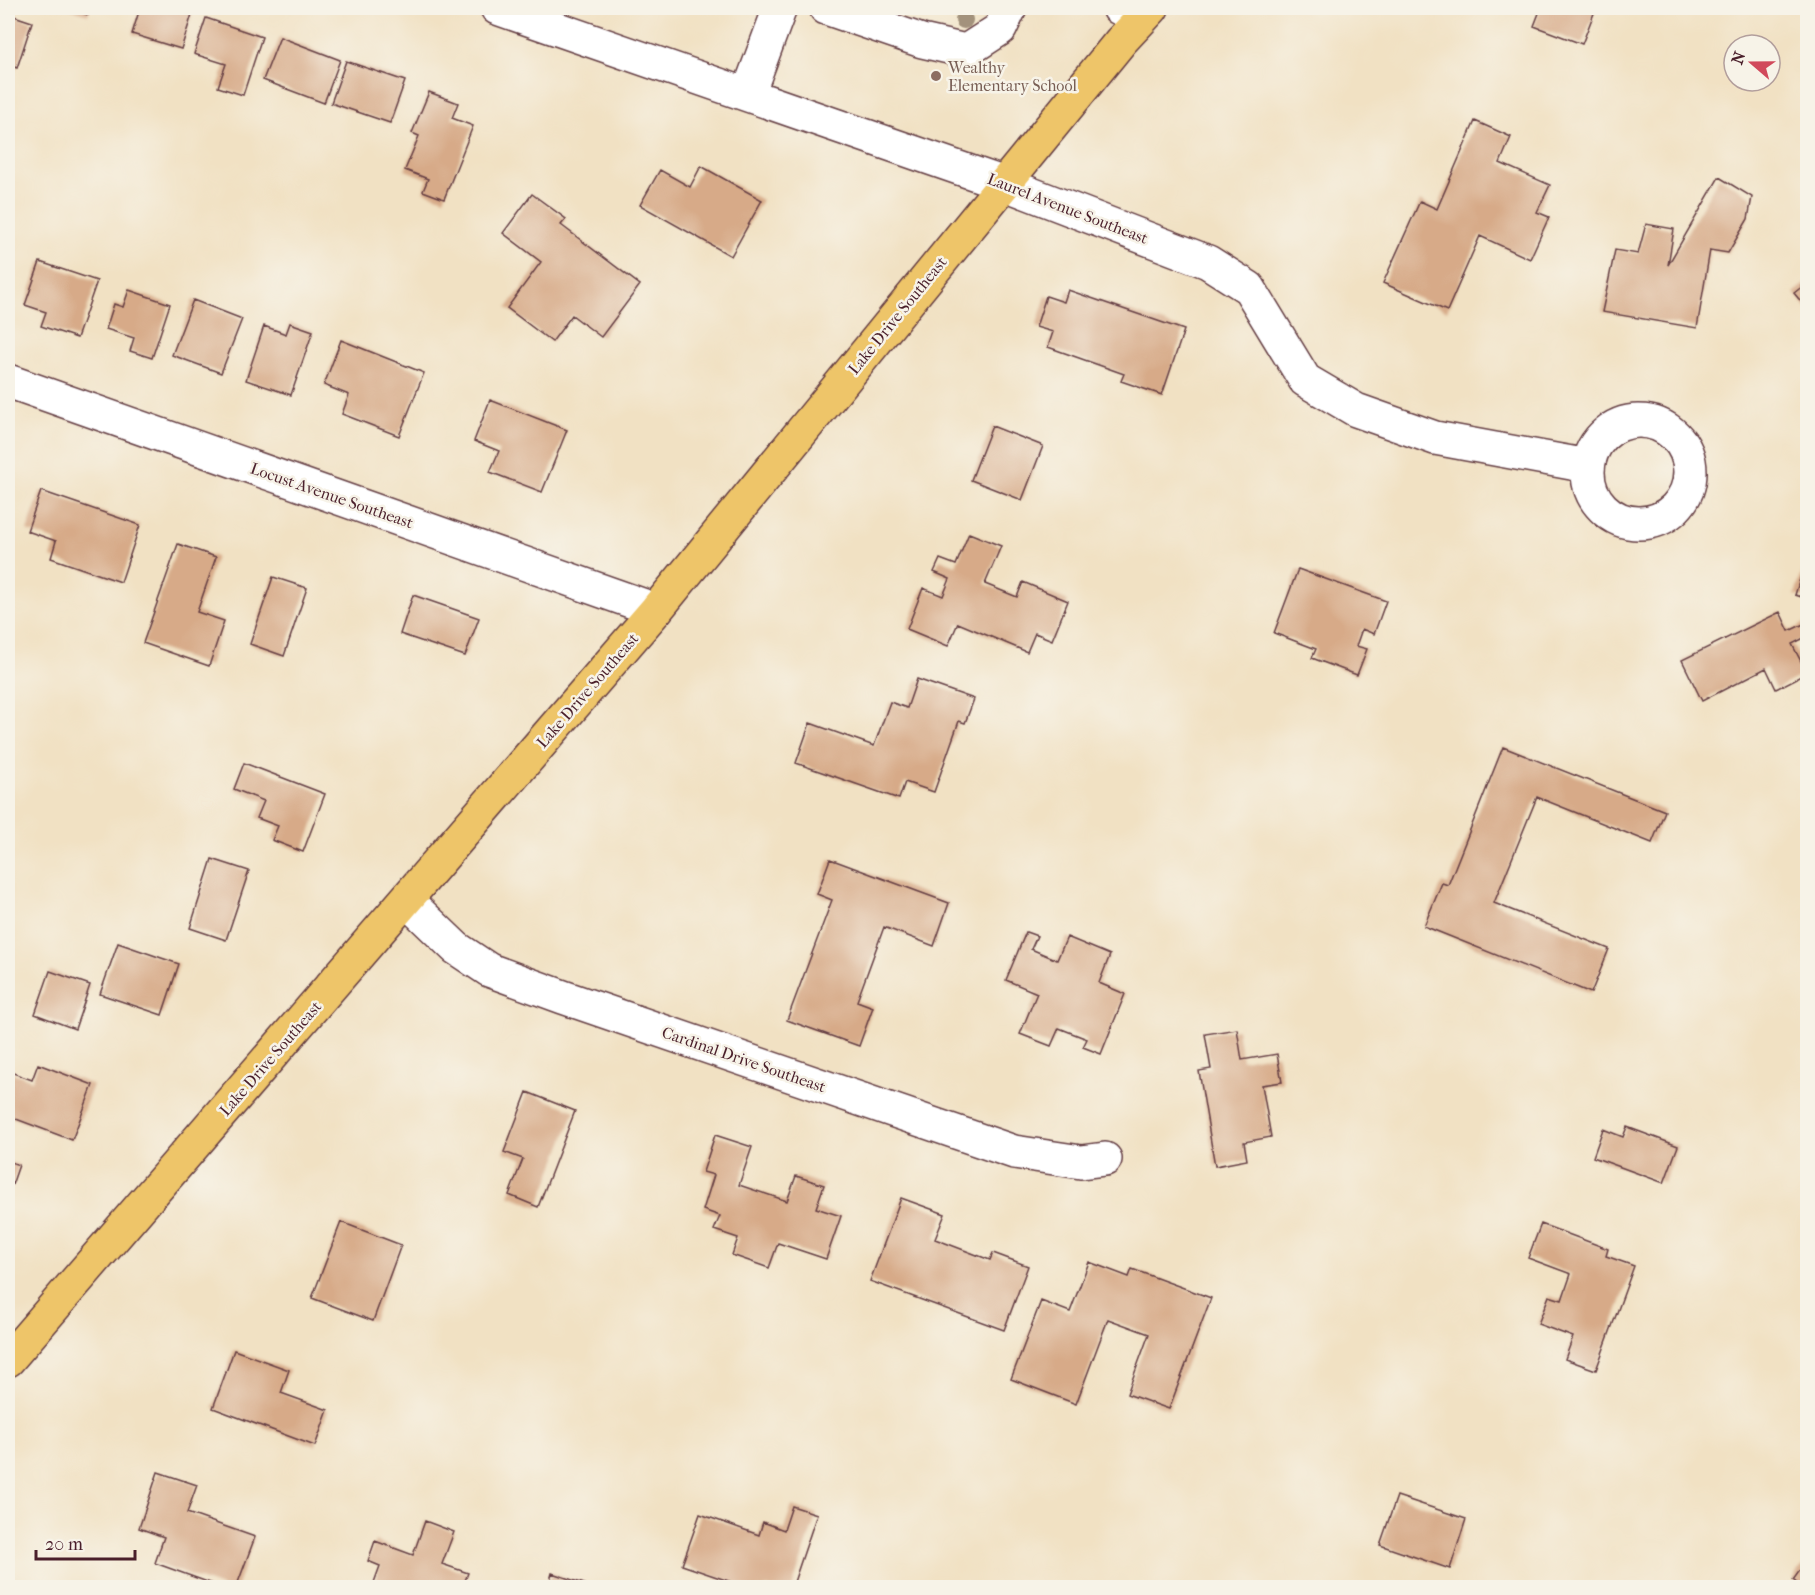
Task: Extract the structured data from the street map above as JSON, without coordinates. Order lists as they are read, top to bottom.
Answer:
{
  "streets": {
    "main road": ["Lake Drive Southeast"],
    "street": ["Laurel Avenue Southeast", "Locust Avenue Southeast", "Cardinal Drive Southeast"]
  },
  "crossings": [
    ["Laurel Avenue Southeast", "Lake Drive Southeast"],
    ["Lake Drive Southeast", "Locust Avenue Southeast"],
    ["Lake Drive Southeast", "Cardinal Drive Southeast"]
  ],
  "places": ["Wealthy Elementary School"],
  "scale_bar": "20 m",
  "north": "left"
}
